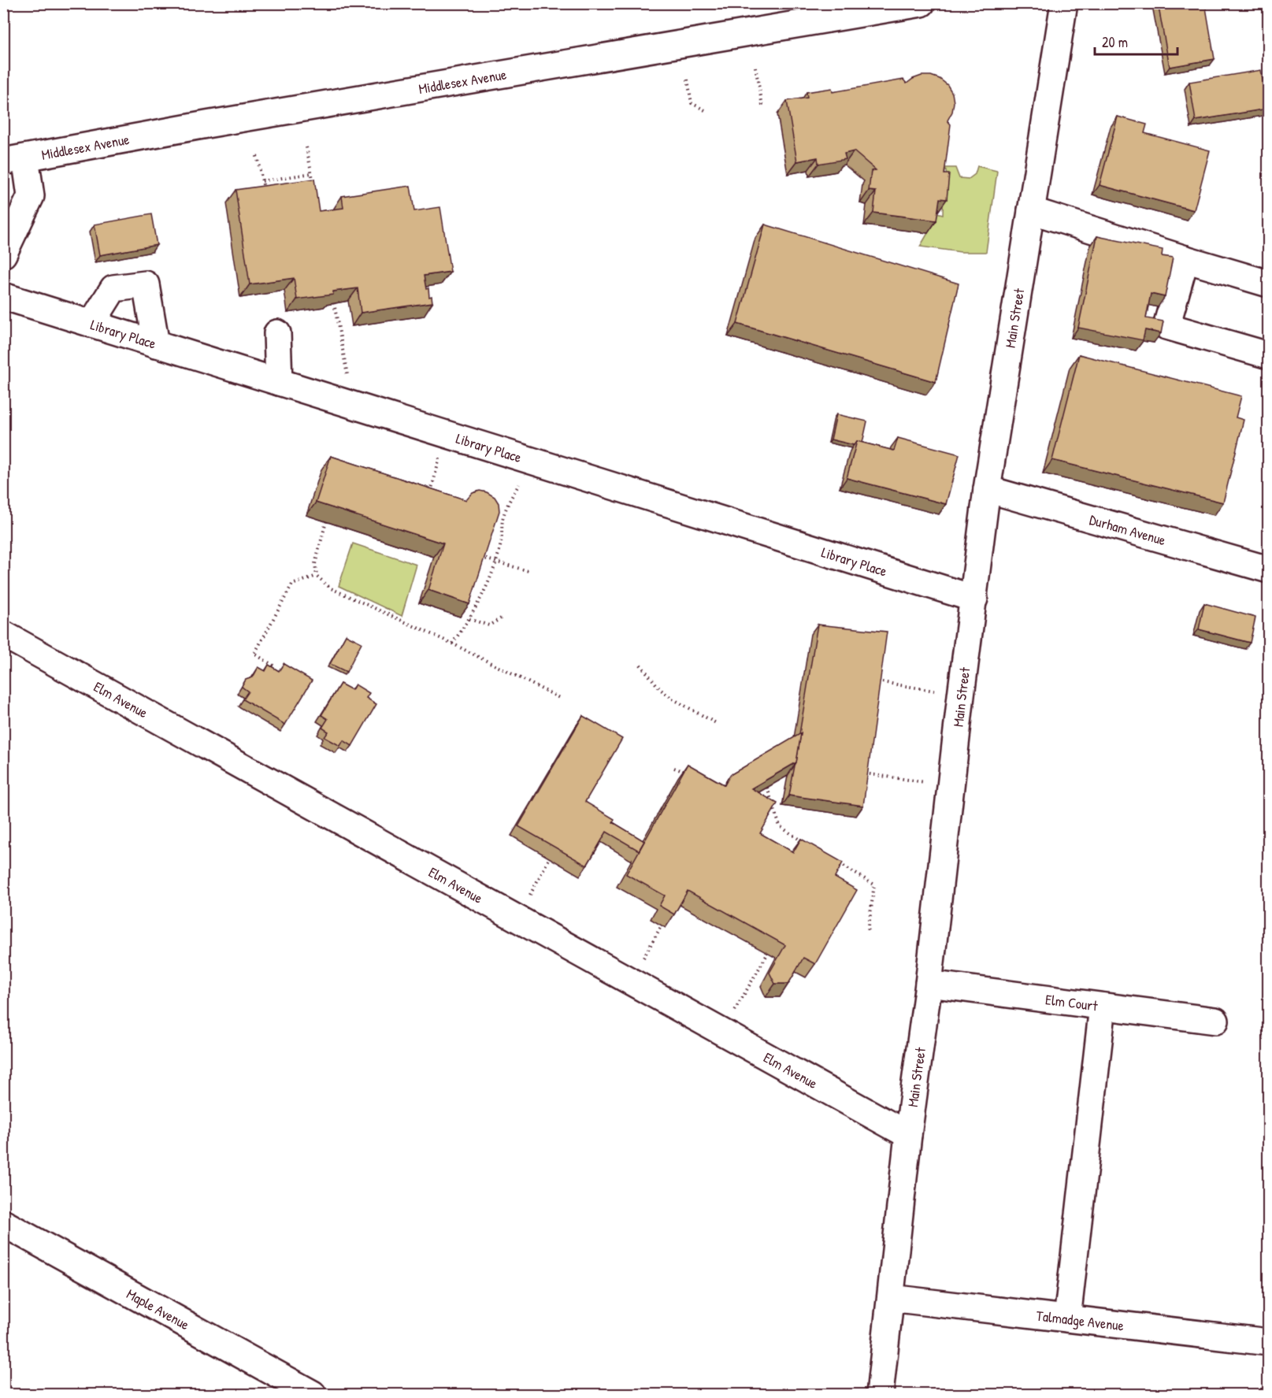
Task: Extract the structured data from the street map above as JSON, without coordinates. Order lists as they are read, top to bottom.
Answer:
{
  "streets": {
    "street": [
      "Middlesex Avenue",
      "Main Street",
      "Library Place",
      "Durham Avenue",
      "Elm Avenue",
      "Elm Court",
      "Maple Avenue",
      "Talmadge Avenue"
    ]
  },
  "crossings": [
    ["Main Street", "Library Place"],
    ["Main Street", "Durham Avenue"],
    ["Main Street", "Elm Avenue"],
    ["Main Street", "Elm Court"],
    ["Main Street", "Talmadge Avenue"]
  ],
  "scale_bar": "20 m"
}
